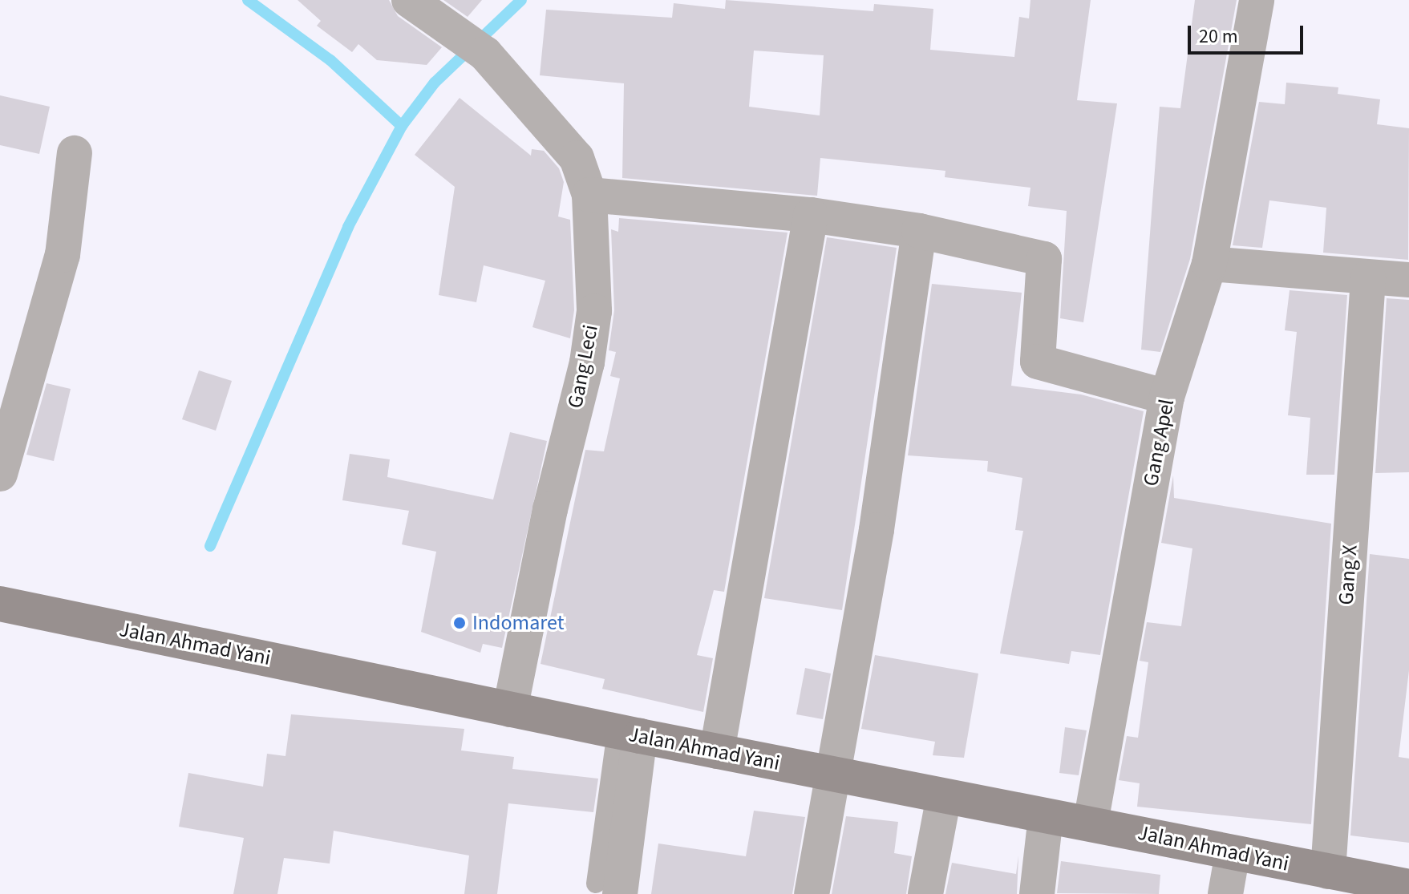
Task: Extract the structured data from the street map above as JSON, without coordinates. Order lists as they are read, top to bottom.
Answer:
{
  "streets": {
    "main road": ["Jalan Ahmad Yani"],
    "street": ["Gang Leci", "Gang Apel", "Gang X"]
  },
  "crossings": [
    ["Gang Leci", "Jalan Ahmad Yani"],
    ["Gang Apel", "Jalan Ahmad Yani"],
    ["Gang X", "Jalan Ahmad Yani"]
  ],
  "places": ["Indomaret"],
  "scale_bar": "20 m"
}
